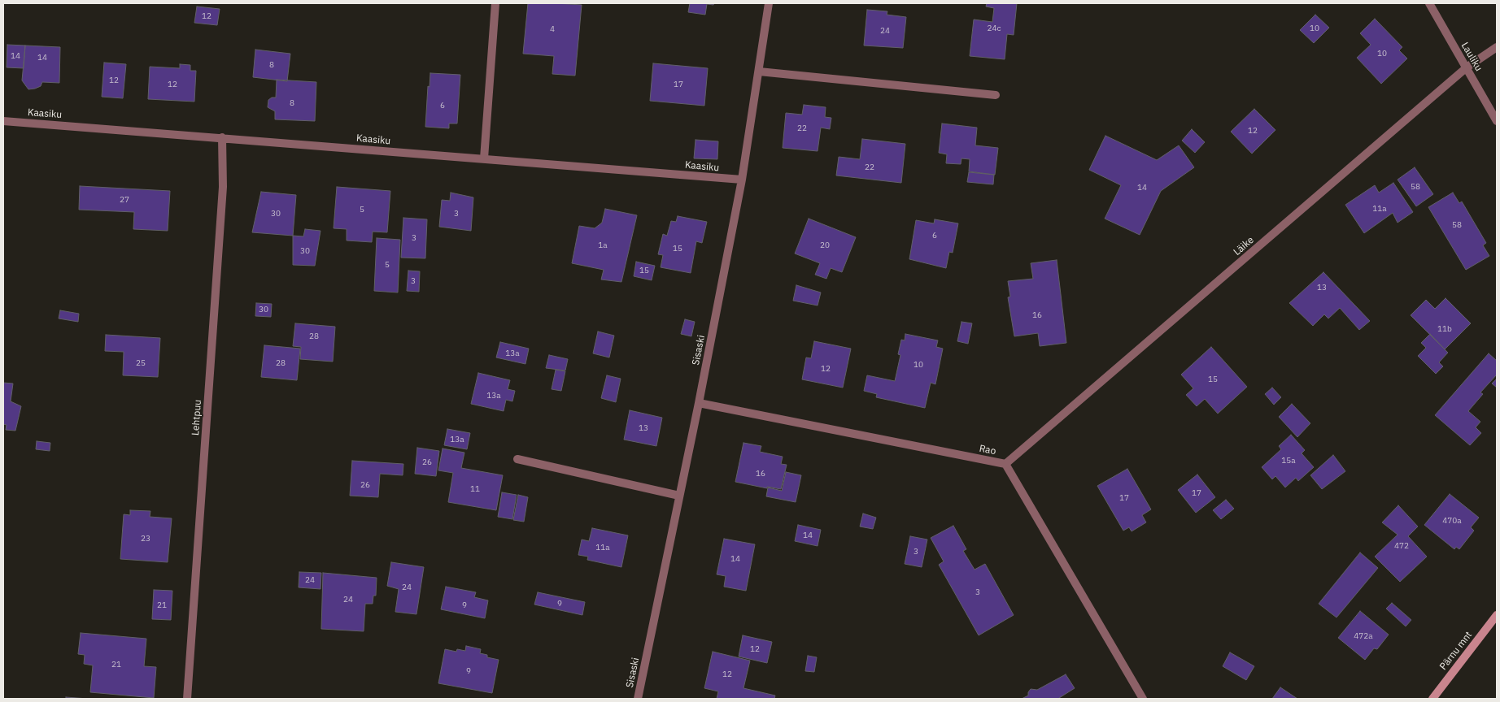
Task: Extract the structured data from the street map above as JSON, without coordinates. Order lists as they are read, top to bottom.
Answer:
{
  "streets": {
    "main road": ["Pärnu mnt"],
    "street": [
      "Lauliku",
      "Kaasiku",
      "Läike",
      "Sisaski",
      "Lehtpuu",
      "Rao"
    ]
  },
  "crossings": [
    ["Lauliku", "Läike"],
    ["Kaasiku", "Sisaski"],
    ["Kaasiku", "Lehtpuu"],
    ["Läike", "Rao"],
    ["Sisaski", "Rao"]
  ],
  "house_numbers": [
    "12",
    "24c",
    "10",
    "4",
    "24",
    "10",
    "14",
    "14",
    "8",
    "12",
    "12",
    "17",
    "8",
    "6",
    "22",
    "12",
    "22",
    "58",
    "14",
    "27",
    "11a",
    "5",
    "30",
    "3",
    "58",
    "6",
    "3",
    "1a",
    "20",
    "15",
    "30",
    "5",
    "15",
    "3",
    "13",
    "30",
    "16",
    "11b",
    "28",
    "13a",
    "25",
    "28",
    "10",
    "12",
    "15",
    "13a",
    "13",
    "13a",
    "15a",
    "26",
    "16",
    "26",
    "11",
    "17",
    "17",
    "470a",
    "14",
    "23",
    "472",
    "11a",
    "3",
    "14",
    "24",
    "24",
    "3",
    "24",
    "9",
    "21",
    "9",
    "472a",
    "12",
    "21",
    "9",
    "12"
  ]
}
